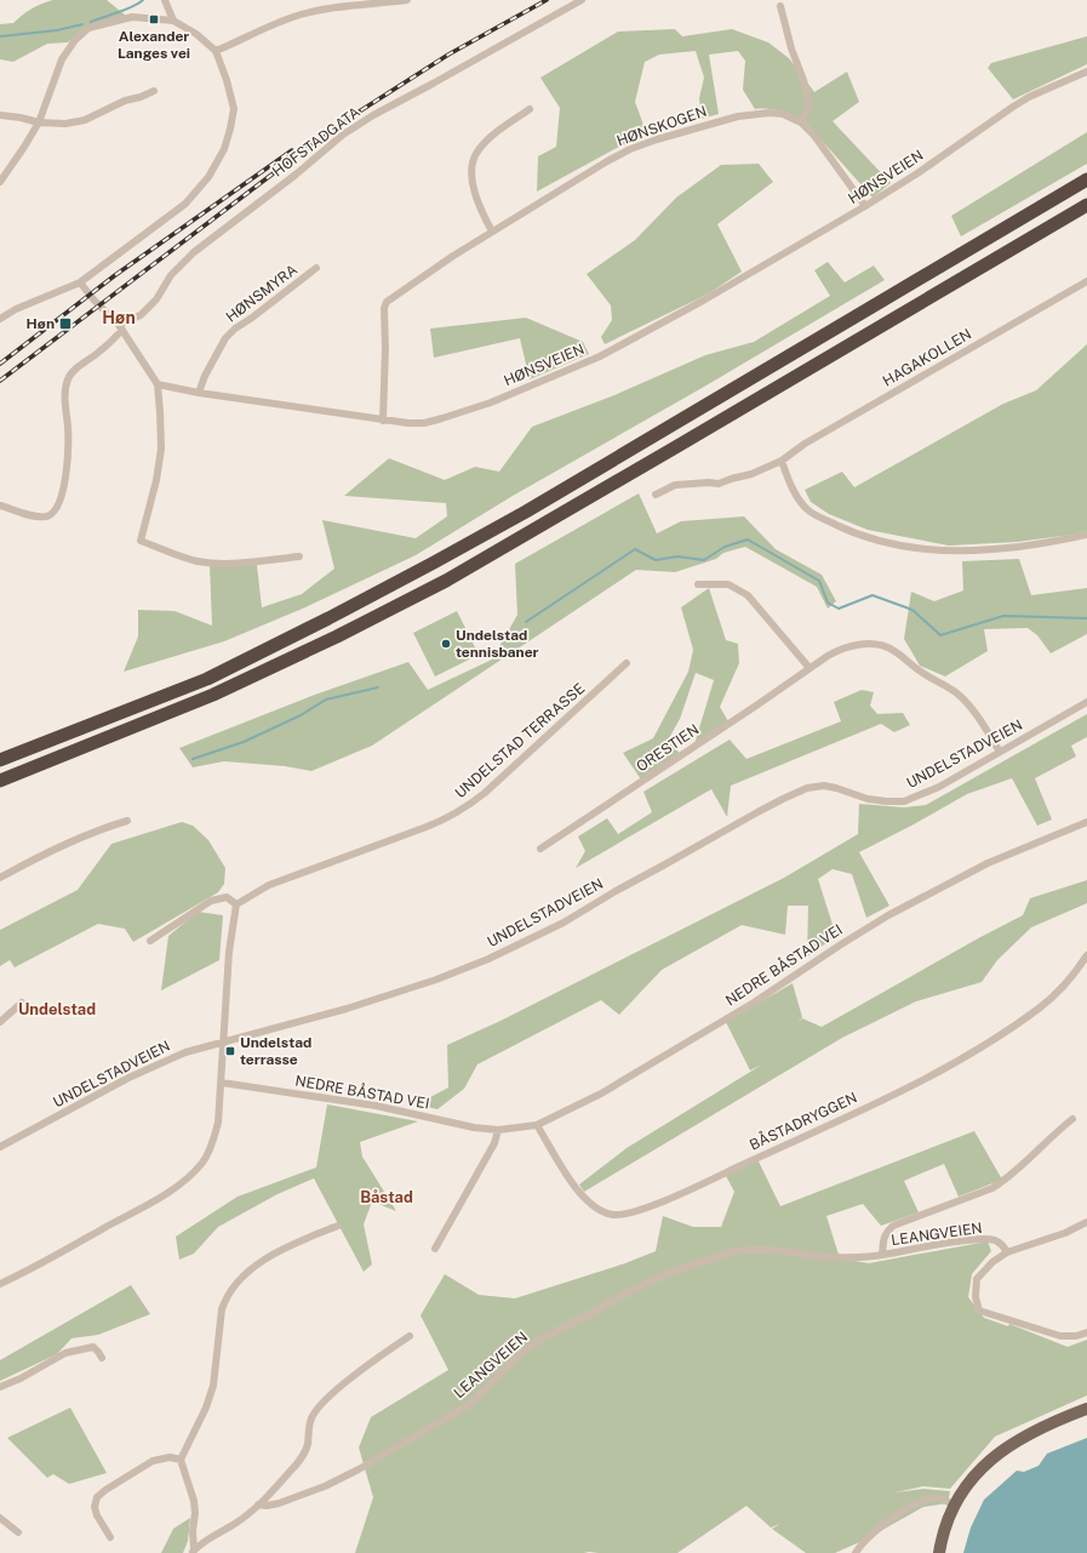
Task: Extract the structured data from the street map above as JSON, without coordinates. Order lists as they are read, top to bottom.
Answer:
{
  "streets": {
    "street": [
      "HØNSKOGEN",
      "HOFSTADGATA",
      "HØNSVEIEN",
      "HØNSMYRA",
      "HAGAKOLLEN",
      "UNDELSTAD TERRASSE",
      "ORESTIEN",
      "UNDELSTADVEIEN",
      "NEDRE BÅSTAD VEI",
      "BÅSTADRYGGEN",
      "LEANGVEIEN"
    ]
  },
  "crossings": [
    ["HØNSKOGEN", "HØNSVEIEN"],
    ["HØNSVEIEN", "HØNSMYRA"],
    ["ORESTIEN", "UNDELSTADVEIEN"],
    ["NEDRE BÅSTAD VEI", "BÅSTADRYGGEN"]
  ],
  "districts": ["Høn", "Undelstad", "Båstad"],
  "places": {
    "transit": ["Alexander Langes vei", "Høn", "Undelstad terrasse"],
    "other": ["Undelstad tennisbaner"]
  }
}
